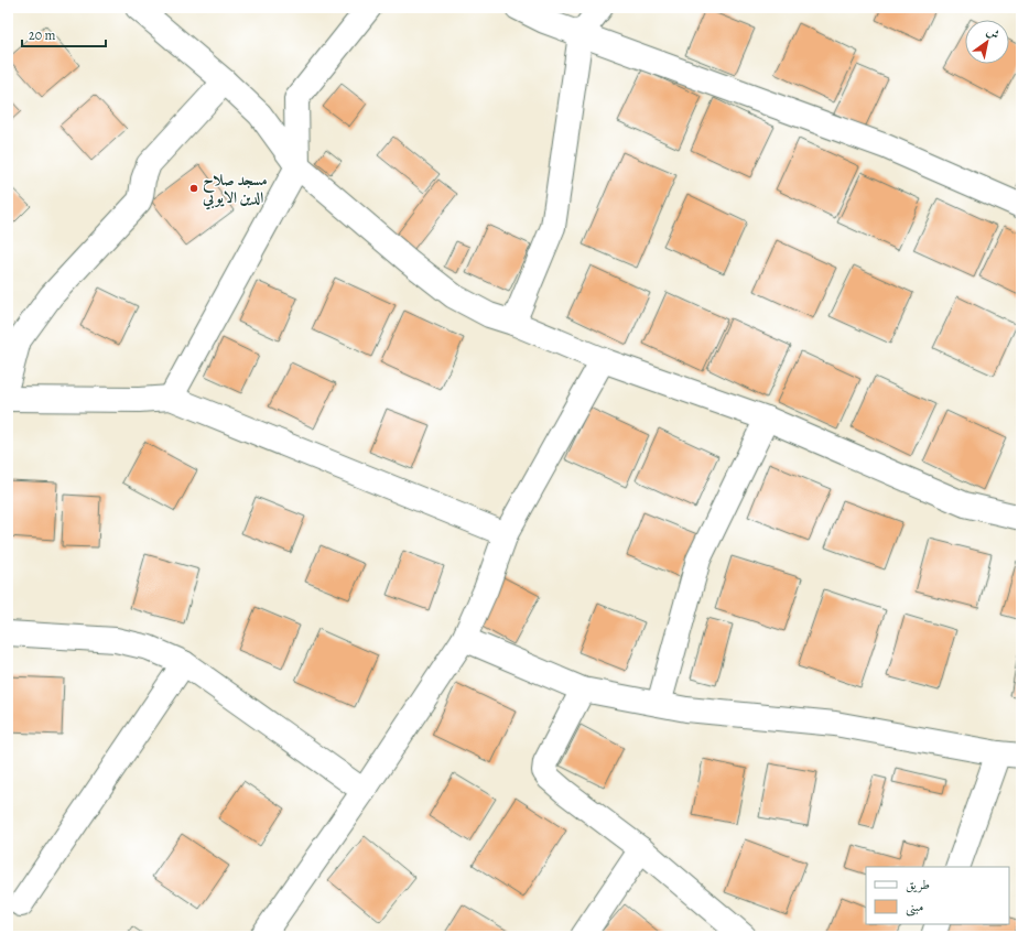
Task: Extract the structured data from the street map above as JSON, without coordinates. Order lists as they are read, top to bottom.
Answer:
{
  "places": ["مسجد صلاح الدين الايوبي"],
  "legend": ["طريق", "مبنى"],
  "scale_bar": "20 m",
  "north": "top right"
}
